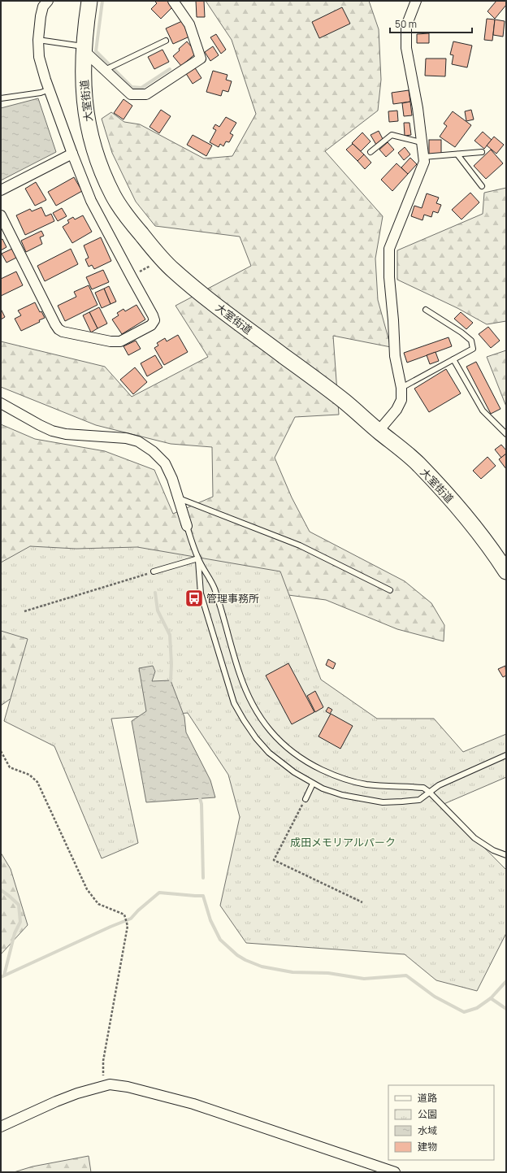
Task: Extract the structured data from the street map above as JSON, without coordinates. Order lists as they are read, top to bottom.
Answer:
{
  "streets": {
    "main road": ["大室街道"]
  },
  "parks": ["成田メモリアルパーク"],
  "places": {
    "bus stop": ["管理事務所"]
  },
  "legend": [
    "道路",
    "公園",
    "水域",
    "建物"
  ],
  "scale_bar": "50 m"
}
